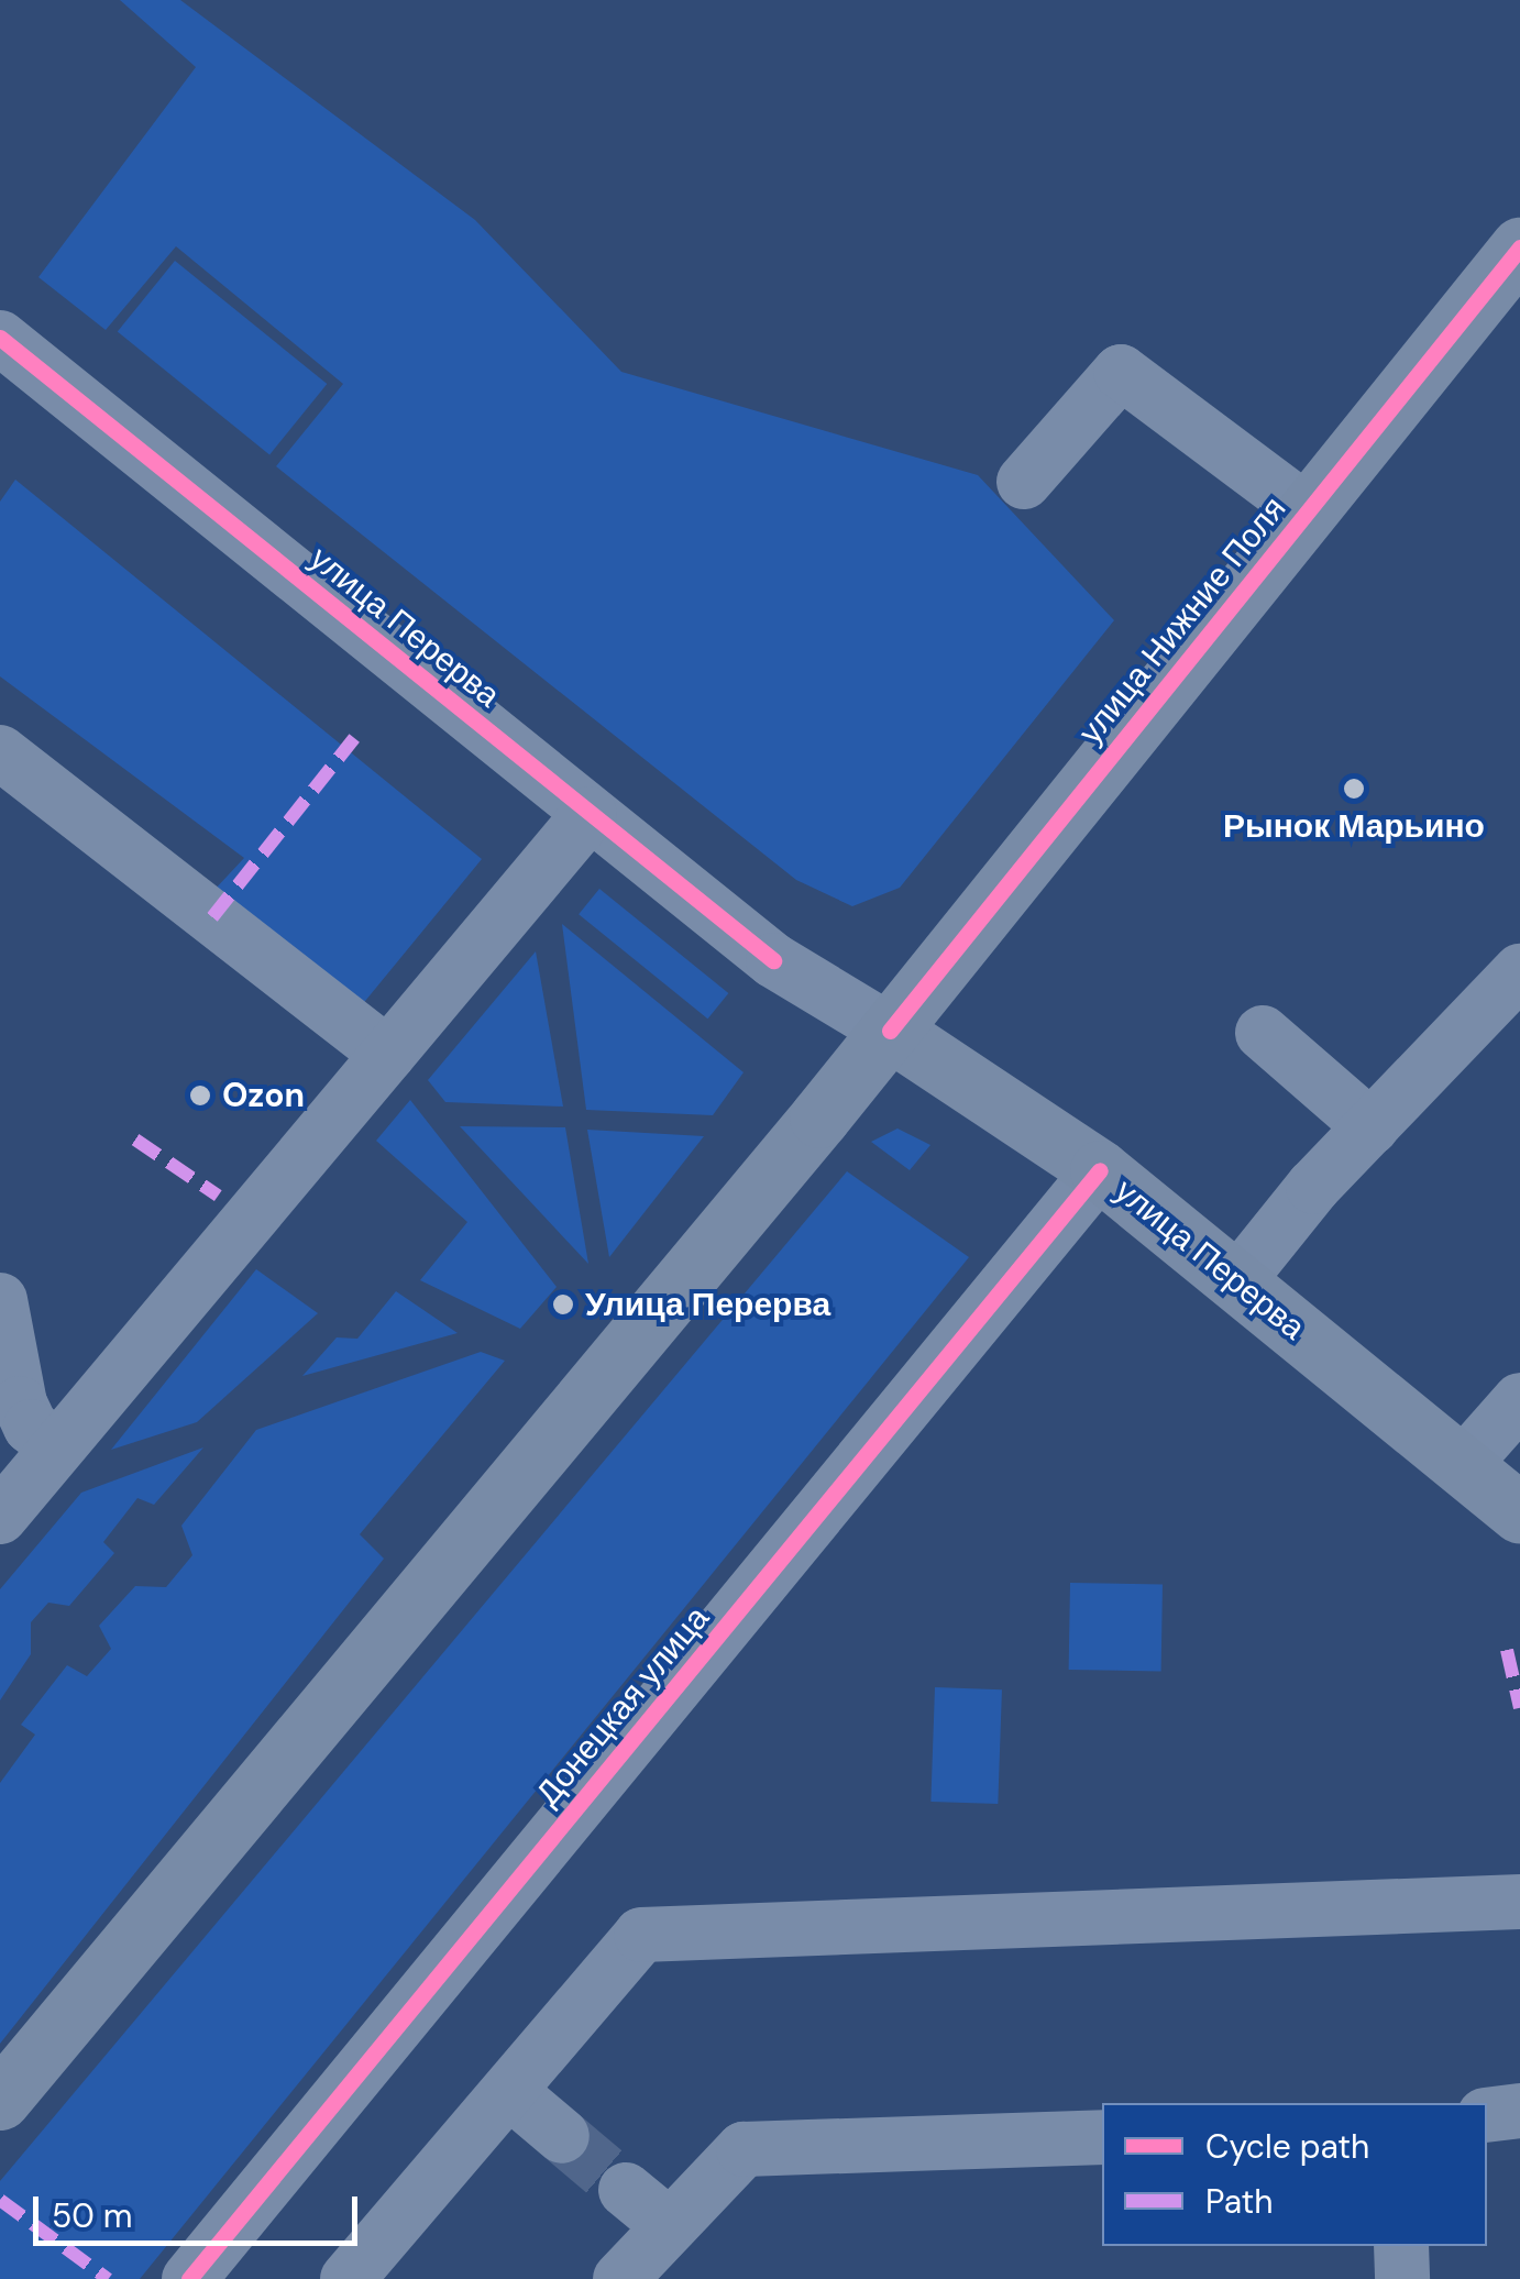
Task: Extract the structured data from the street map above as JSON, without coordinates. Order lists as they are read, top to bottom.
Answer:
{
  "streets": {
    "main road": ["улица Нижние Поля", "улица Перерва"],
    "street": ["Донецкая улица"]
  },
  "crossings": [
    ["улица Нижние Поля", "улица Перерва"],
    ["улица Перерва", "Донецкая улица"]
  ],
  "places": ["Рынок Марьино", "Ozon", "Улица Перерва"],
  "legend": ["Cycle path", "Path"],
  "scale_bar": "50 m"
}
